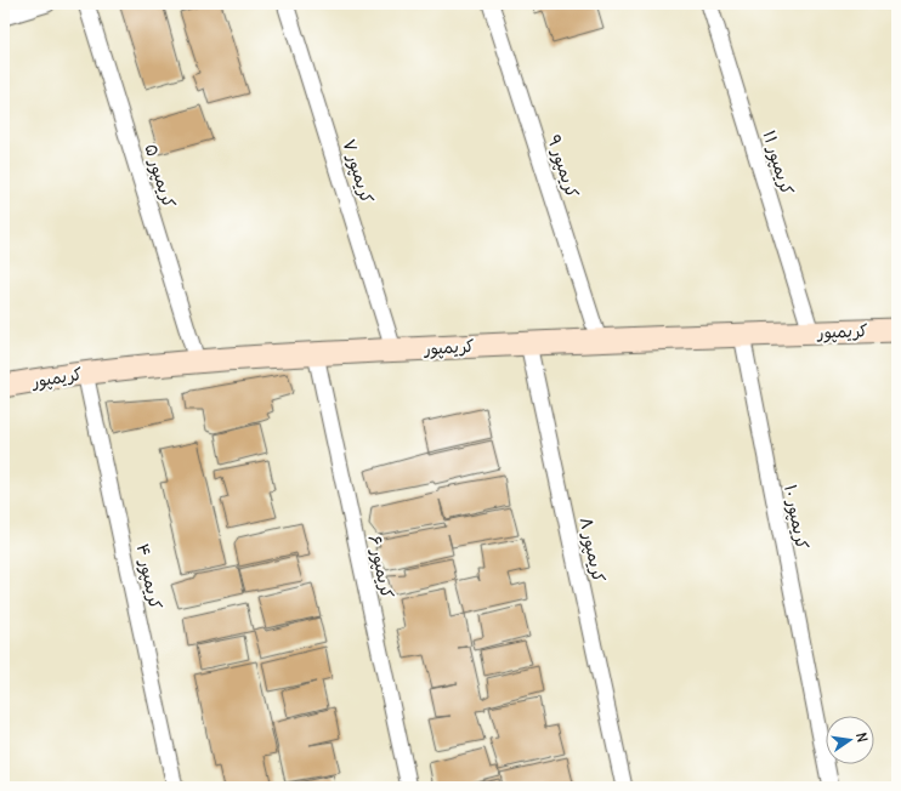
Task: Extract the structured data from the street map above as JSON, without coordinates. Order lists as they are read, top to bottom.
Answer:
{
  "streets": {
    "street": [
      "کریمپور ۱۱",
      "کریمپور ۹",
      "کریمپور ۷",
      "کریمپور ۵",
      "کریمپور",
      "کریمپور ۱۰",
      "کریمپور ۸",
      "کریمپور ۶",
      "کریمپور ۴"
    ]
  },
  "crossings": [
    ["کریمپور ۱۱", "کریمپور"],
    ["کریمپور ۹", "کریمپور"],
    ["کریمپور ۷", "کریمپور"],
    ["کریمپور ۵", "کریمپور"],
    ["کریمپور", "کریمپور ۱۰"],
    ["کریمپور", "کریمپور ۸"],
    ["کریمپور", "کریمپور ۶"],
    ["کریمپور", "کریمپور ۴"]
  ],
  "north": "right"
}
